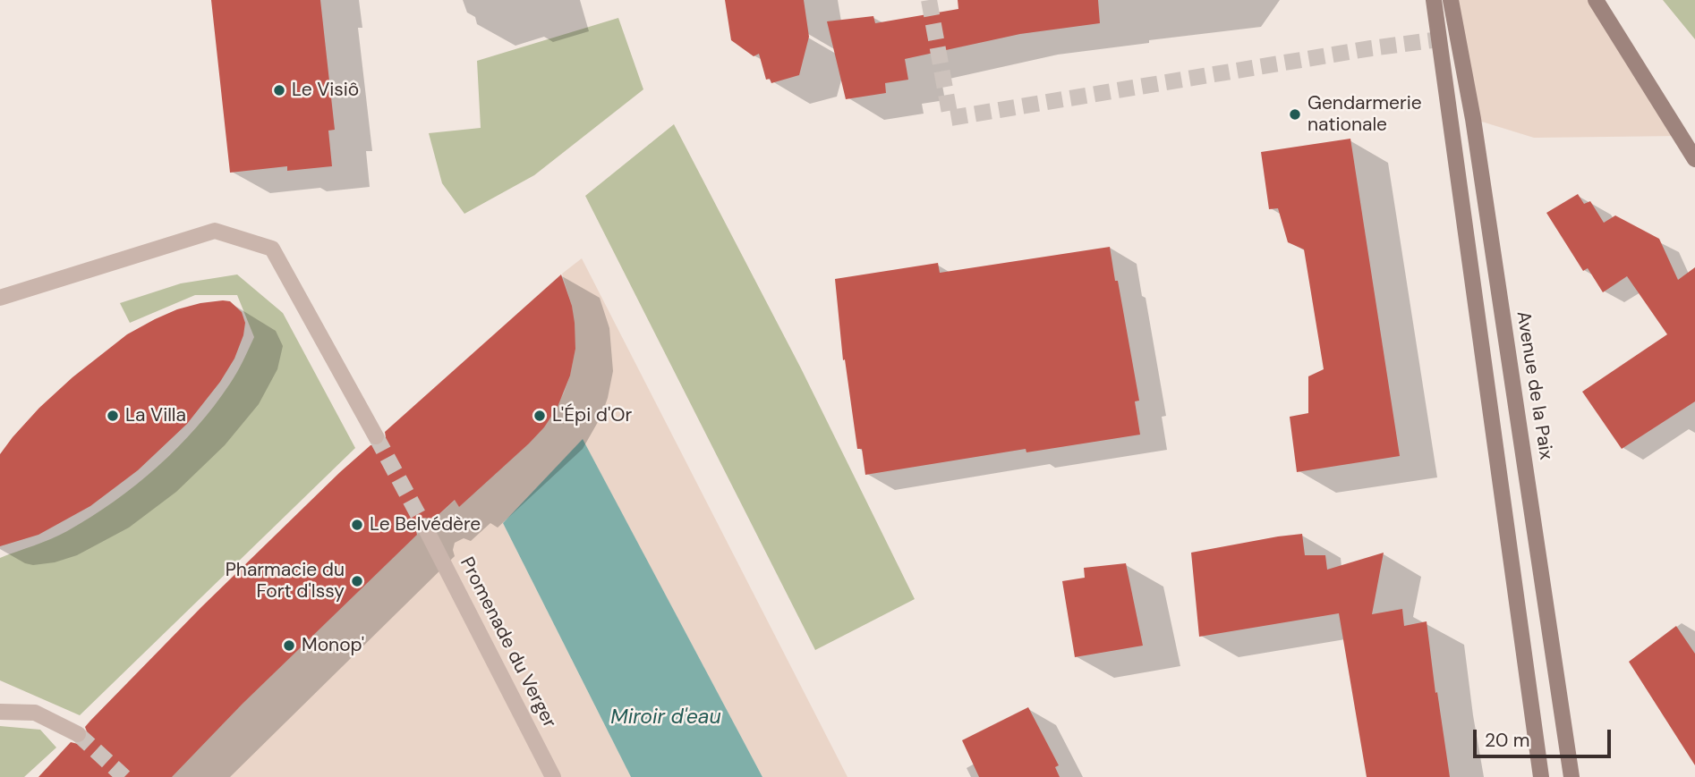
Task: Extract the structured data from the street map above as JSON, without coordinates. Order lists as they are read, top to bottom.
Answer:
{
  "streets": {
    "main road": ["Avenue de la Paix"],
    "street": ["Promenade du Verger"]
  },
  "water": ["Miroir d'eau"],
  "places": [
    "Le Visiô",
    "Gendarmerie nationale",
    "La Villa",
    "L'Épi d'Or",
    "Le Belvédère",
    "Pharmacie du Fort d'Issy",
    "Monop'"
  ],
  "scale_bar": "20 m"
}
